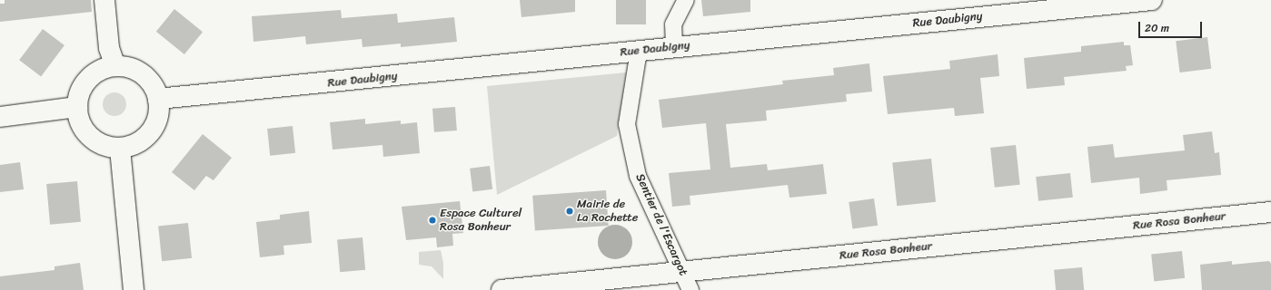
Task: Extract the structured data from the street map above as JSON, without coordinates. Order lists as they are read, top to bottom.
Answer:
{
  "streets": {
    "street": ["Rue Daubigny", "Rue Rosa Bonheur", "Sentier de l'Escargot"]
  },
  "crossings": [
    ["Rue Daubigny", "Sentier de l'Escargot"],
    ["Rue Rosa Bonheur", "Sentier de l'Escargot"]
  ],
  "places": ["Mairie de La Rochette", "Espace Culturel Rosa Bonheur"],
  "scale_bar": "20 m"
}
